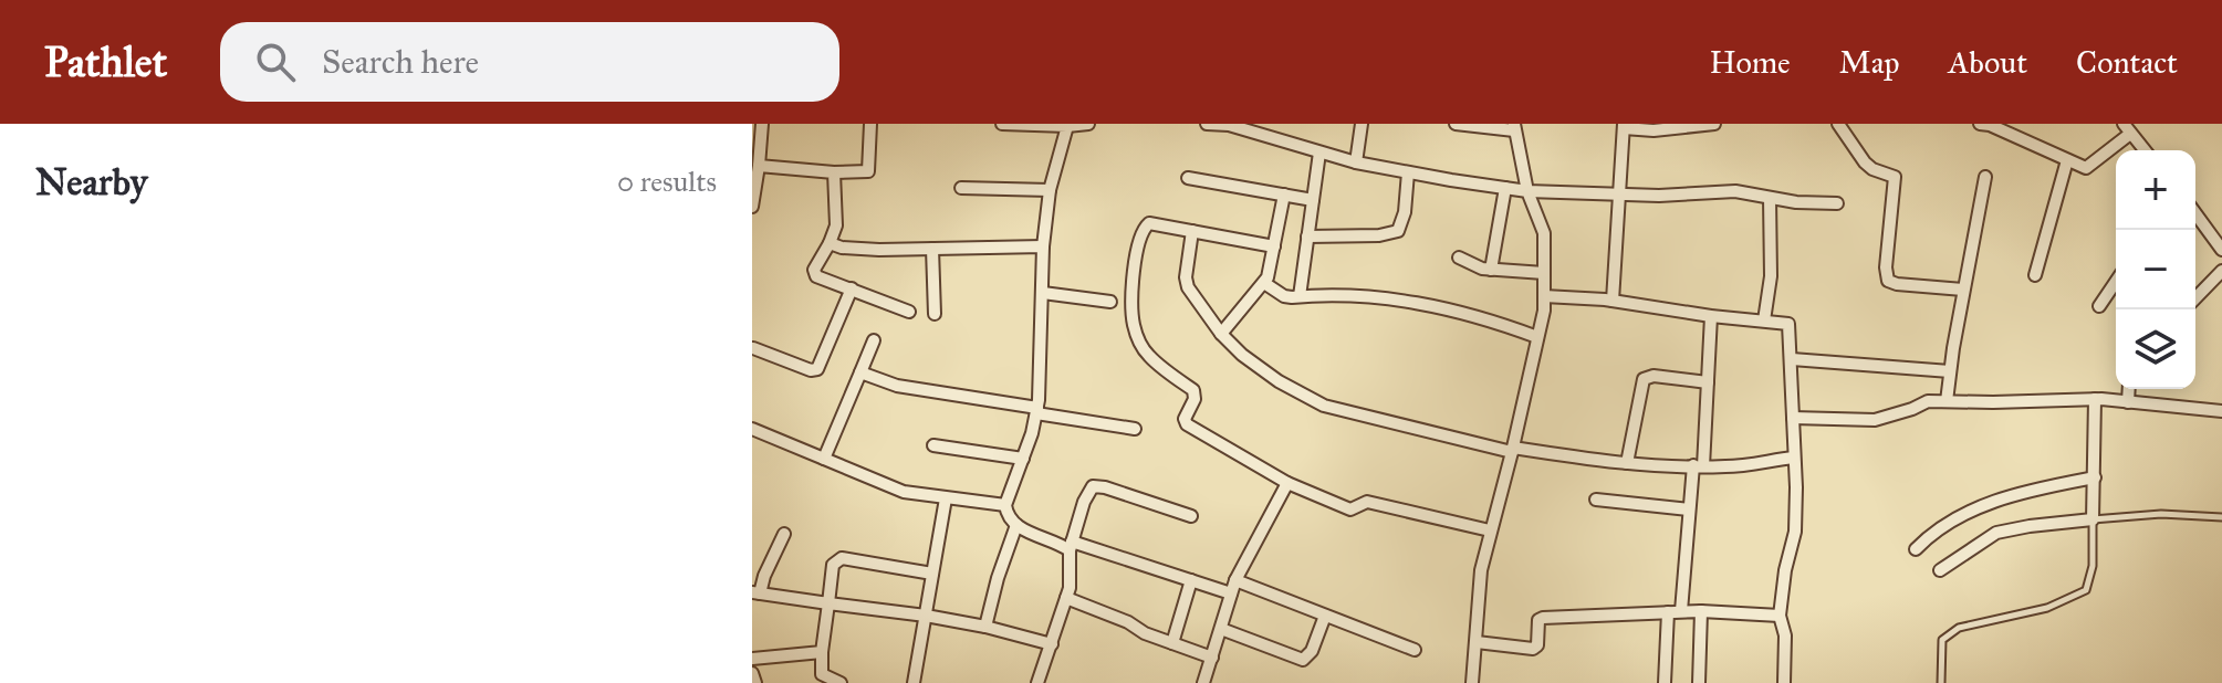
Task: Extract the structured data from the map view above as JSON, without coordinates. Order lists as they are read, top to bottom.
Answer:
{
  "page": {
    "header": "Pathlet",
    "search": "Search here",
    "nav": [
      "Home",
      "Map",
      "About",
      "Contact"
    ],
    "heading": ["Nearby", "0 results"],
    "map_buttons": ["+", "−"]
  }
}
